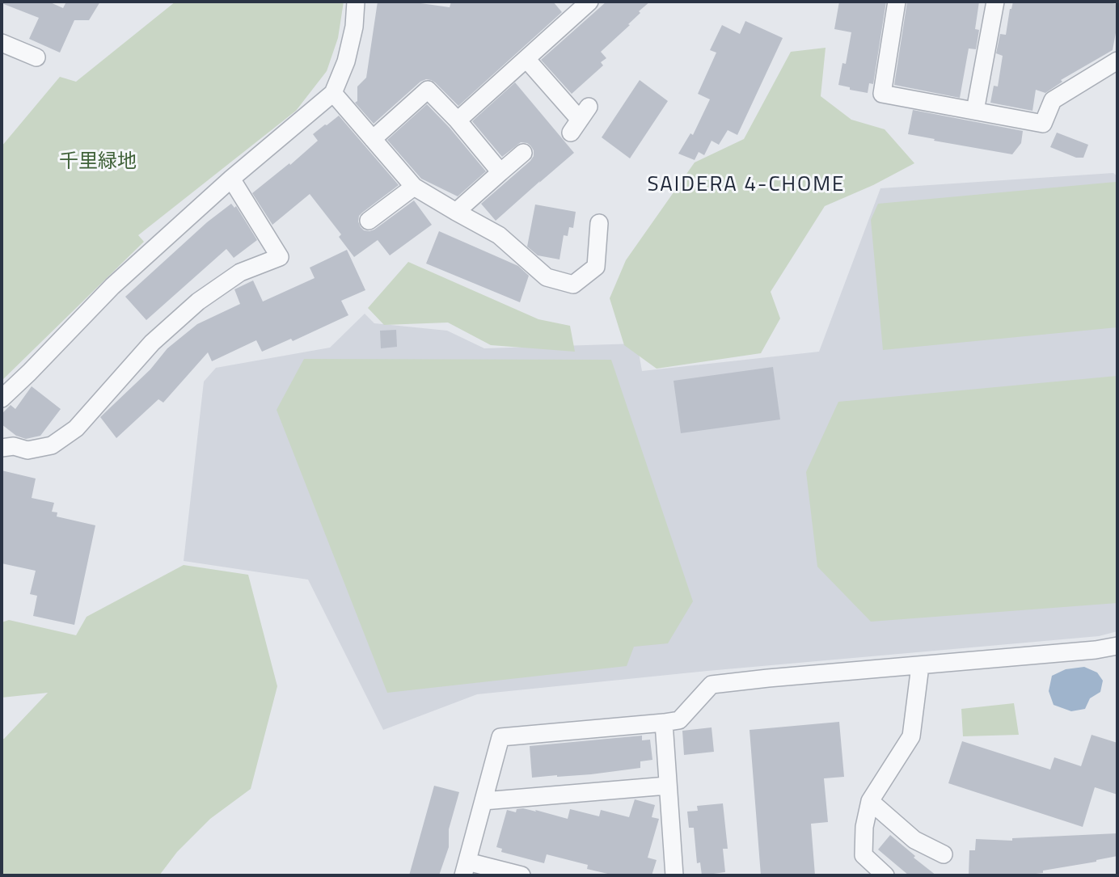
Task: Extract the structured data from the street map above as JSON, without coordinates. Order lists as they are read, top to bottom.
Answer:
{
  "districts": ["SAIDERA 4-CHOME"],
  "parks": ["千里緑地"]
}
